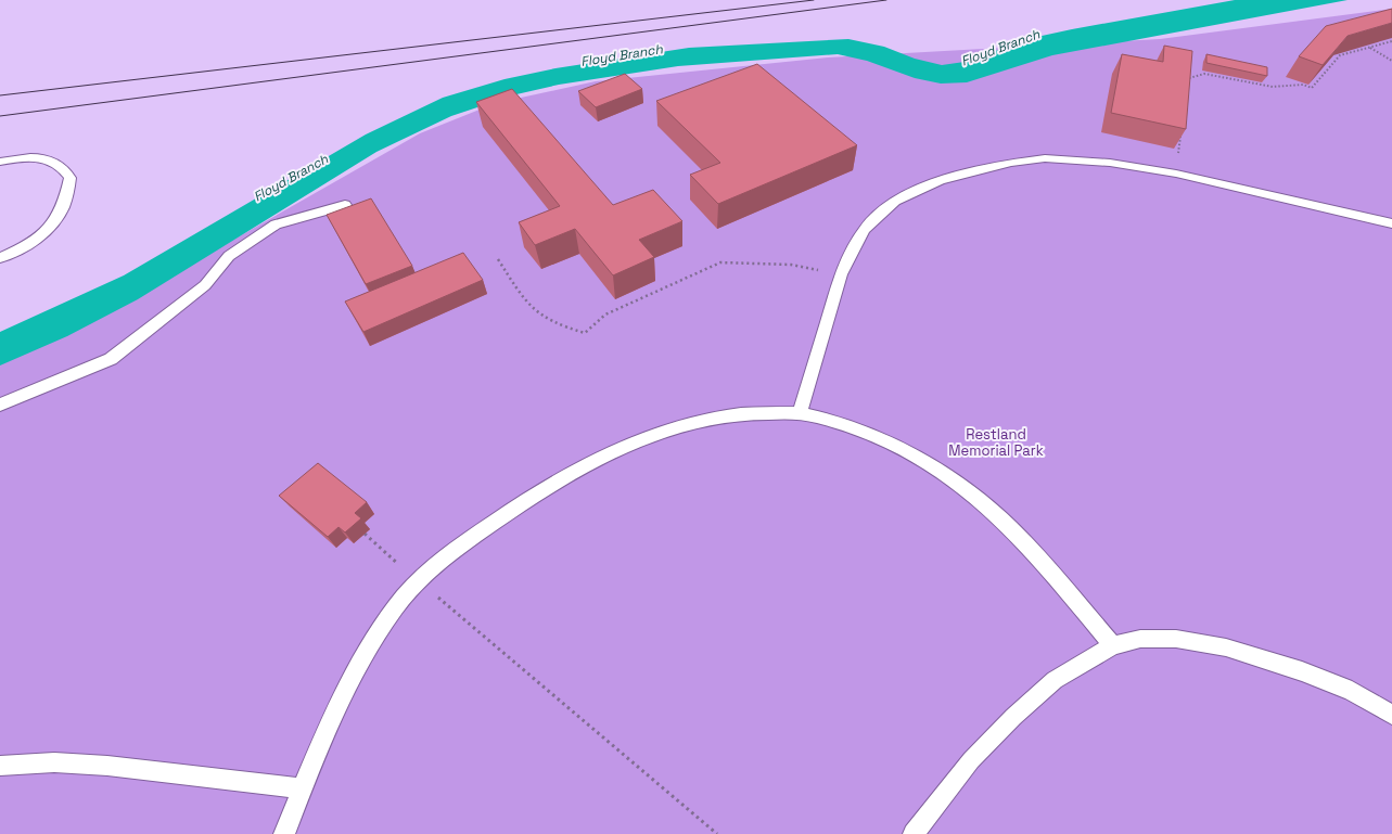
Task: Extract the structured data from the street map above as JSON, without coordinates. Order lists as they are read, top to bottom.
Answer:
{
  "water": ["Floyd Branch"],
  "parks": ["Restland Memorial Park"]
}
